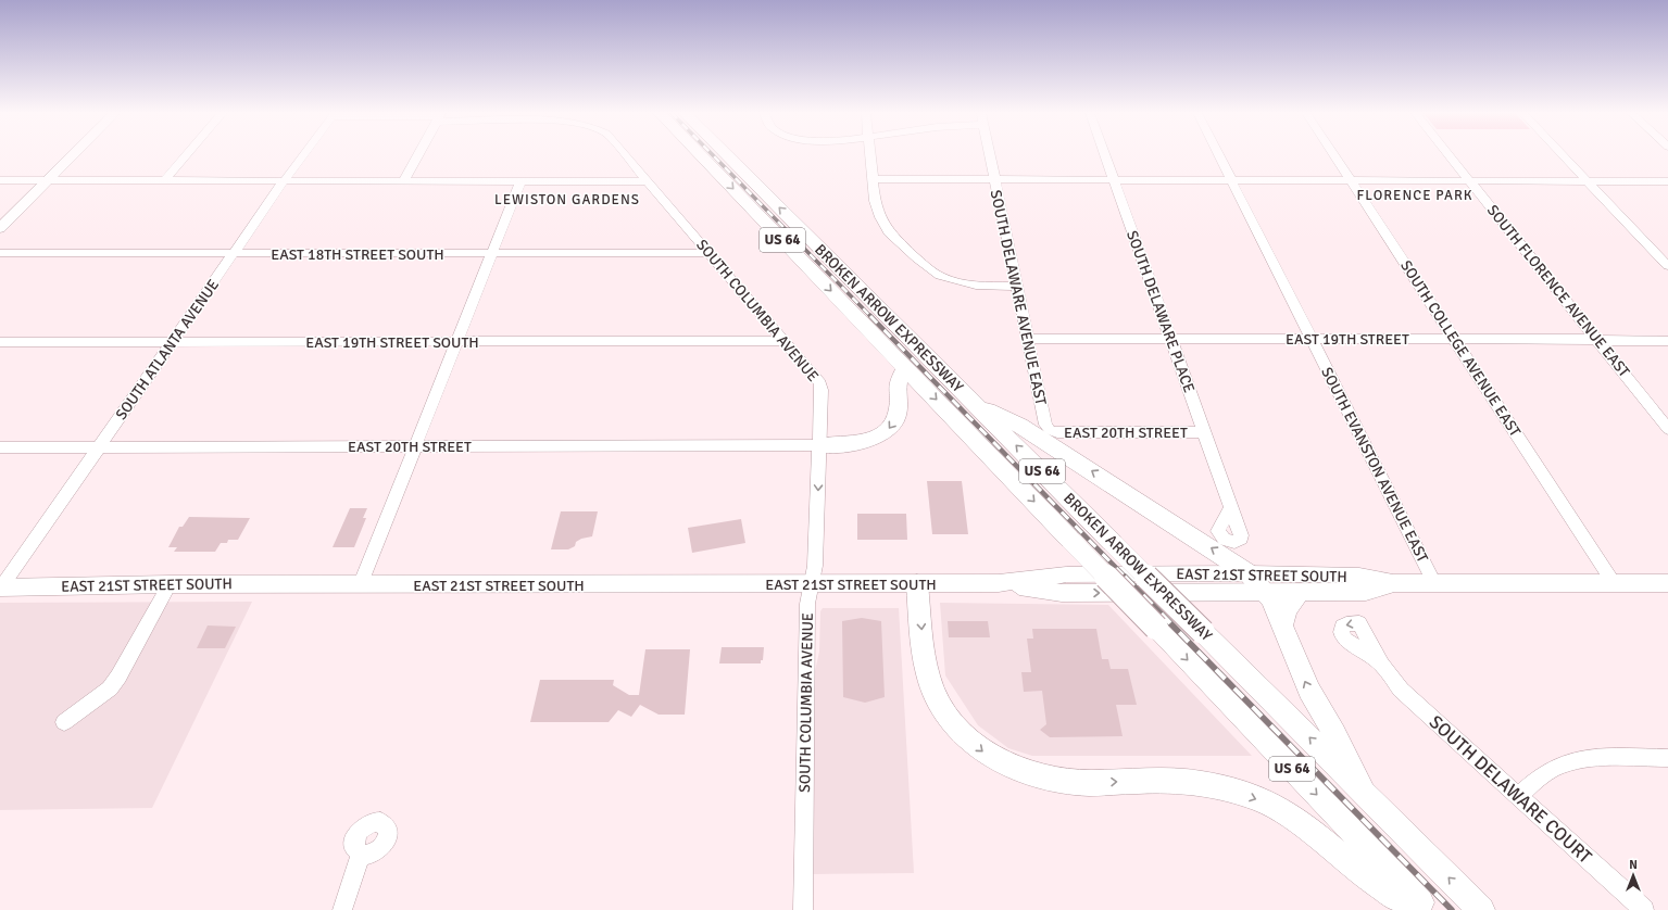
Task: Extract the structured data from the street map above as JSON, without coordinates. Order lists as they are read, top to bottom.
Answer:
{
  "streets": {
    "highway": ["US 64", "BROKEN ARROW EXPRESSWAY"],
    "main road": ["EAST 21ST STREET SOUTH"],
    "street": [
      "EAST 18TH STREET SOUTH",
      "SOUTH FLORENCE AVENUE EAST",
      "SOUTH DELAWARE AVENUE EAST",
      "SOUTH COLUMBIA AVENUE",
      "SOUTH DELAWARE PLACE",
      "EAST 19TH STREET",
      "EAST 19TH STREET SOUTH",
      "SOUTH COLLEGE AVENUE EAST",
      "SOUTH ATLANTA AVENUE",
      "EAST 20TH STREET",
      "SOUTH EVANSTON AVENUE EAST",
      "SOUTH DELAWARE COURT"
    ]
  },
  "crossings": [
    ["EAST 18TH STREET SOUTH", "SOUTH COLUMBIA AVENUE"],
    ["EAST 18TH STREET SOUTH", "SOUTH ATLANTA AVENUE"],
    ["SOUTH FLORENCE AVENUE EAST", "EAST 19TH STREET"],
    ["SOUTH DELAWARE AVENUE EAST", "EAST 19TH STREET"],
    ["SOUTH DELAWARE AVENUE EAST", "EAST 20TH STREET"],
    ["SOUTH COLUMBIA AVENUE", "EAST 19TH STREET SOUTH"],
    ["SOUTH COLUMBIA AVENUE", "EAST 20TH STREET"],
    ["SOUTH COLUMBIA AVENUE", "EAST 21ST STREET SOUTH"],
    ["SOUTH DELAWARE PLACE", "EAST 19TH STREET"],
    ["SOUTH DELAWARE PLACE", "EAST 20TH STREET"],
    ["EAST 19TH STREET", "SOUTH COLLEGE AVENUE EAST"],
    ["EAST 19TH STREET", "SOUTH EVANSTON AVENUE EAST"],
    ["EAST 19TH STREET SOUTH", "SOUTH ATLANTA AVENUE"],
    ["SOUTH COLLEGE AVENUE EAST", "EAST 21ST STREET SOUTH"],
    ["SOUTH ATLANTA AVENUE", "EAST 20TH STREET"],
    ["SOUTH ATLANTA AVENUE", "EAST 21ST STREET SOUTH"],
    ["SOUTH EVANSTON AVENUE EAST", "EAST 21ST STREET SOUTH"]
  ],
  "districts": ["FLORENCE PARK", "LEWISTON GARDENS"],
  "north": "top"
}
